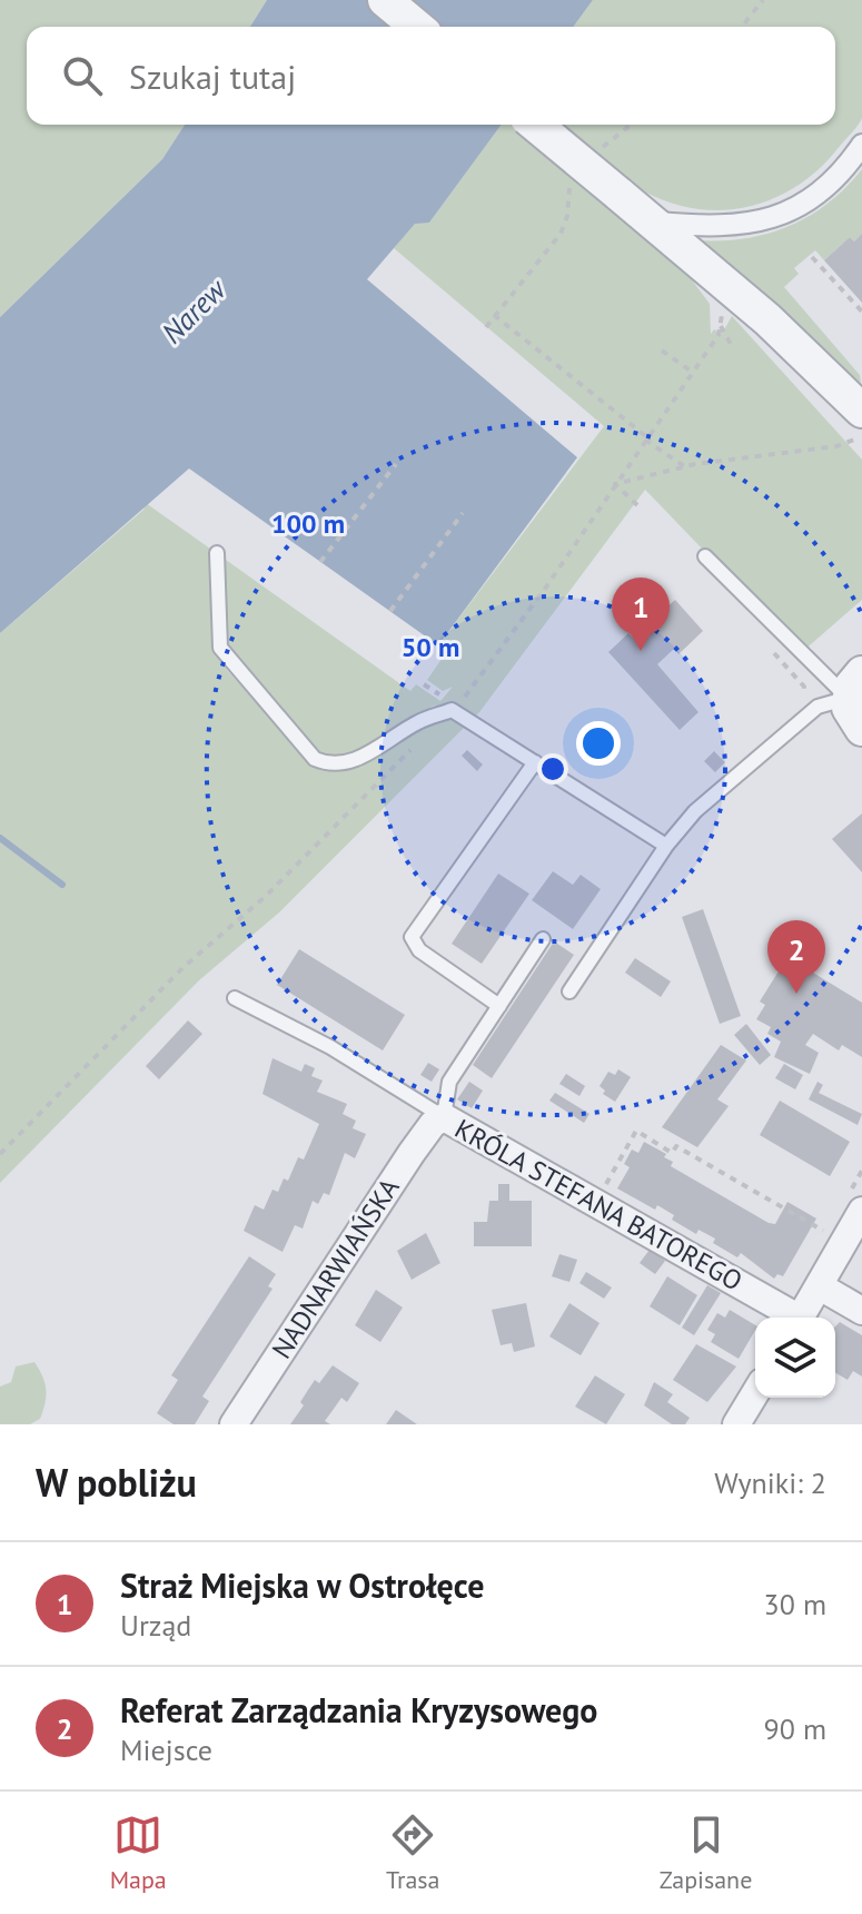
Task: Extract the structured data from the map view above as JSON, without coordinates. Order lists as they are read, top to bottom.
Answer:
{
  "streets": {
    "street": ["KRÓLA STEFANA BATOREGO", "NADNARWIAŃSKA"]
  },
  "crossings": [
    ["KRÓLA STEFANA BATOREGO", "NADNARWIAŃSKA"]
  ],
  "water": ["Narew"],
  "page": {
    "search": "Szukaj tutaj",
    "pins": ["1", "2"],
    "heading": ["W pobliżu", "Wyniki: 2"],
    "list": [
      {
        "mark": "1",
        "name": "Straż Miejska w Ostrołęce",
        "note": "Urząd",
        "value": "30 m"
      },
      {
        "mark": "2",
        "name": "Referat Zarządzania Kryzysowego",
        "note": "Miejsce",
        "value": "90 m"
      }
    ],
    "nav": ["Mapa", "Trasa", "Zapisane"]
  },
  "rings": ["100 m", "50 m"]
}
